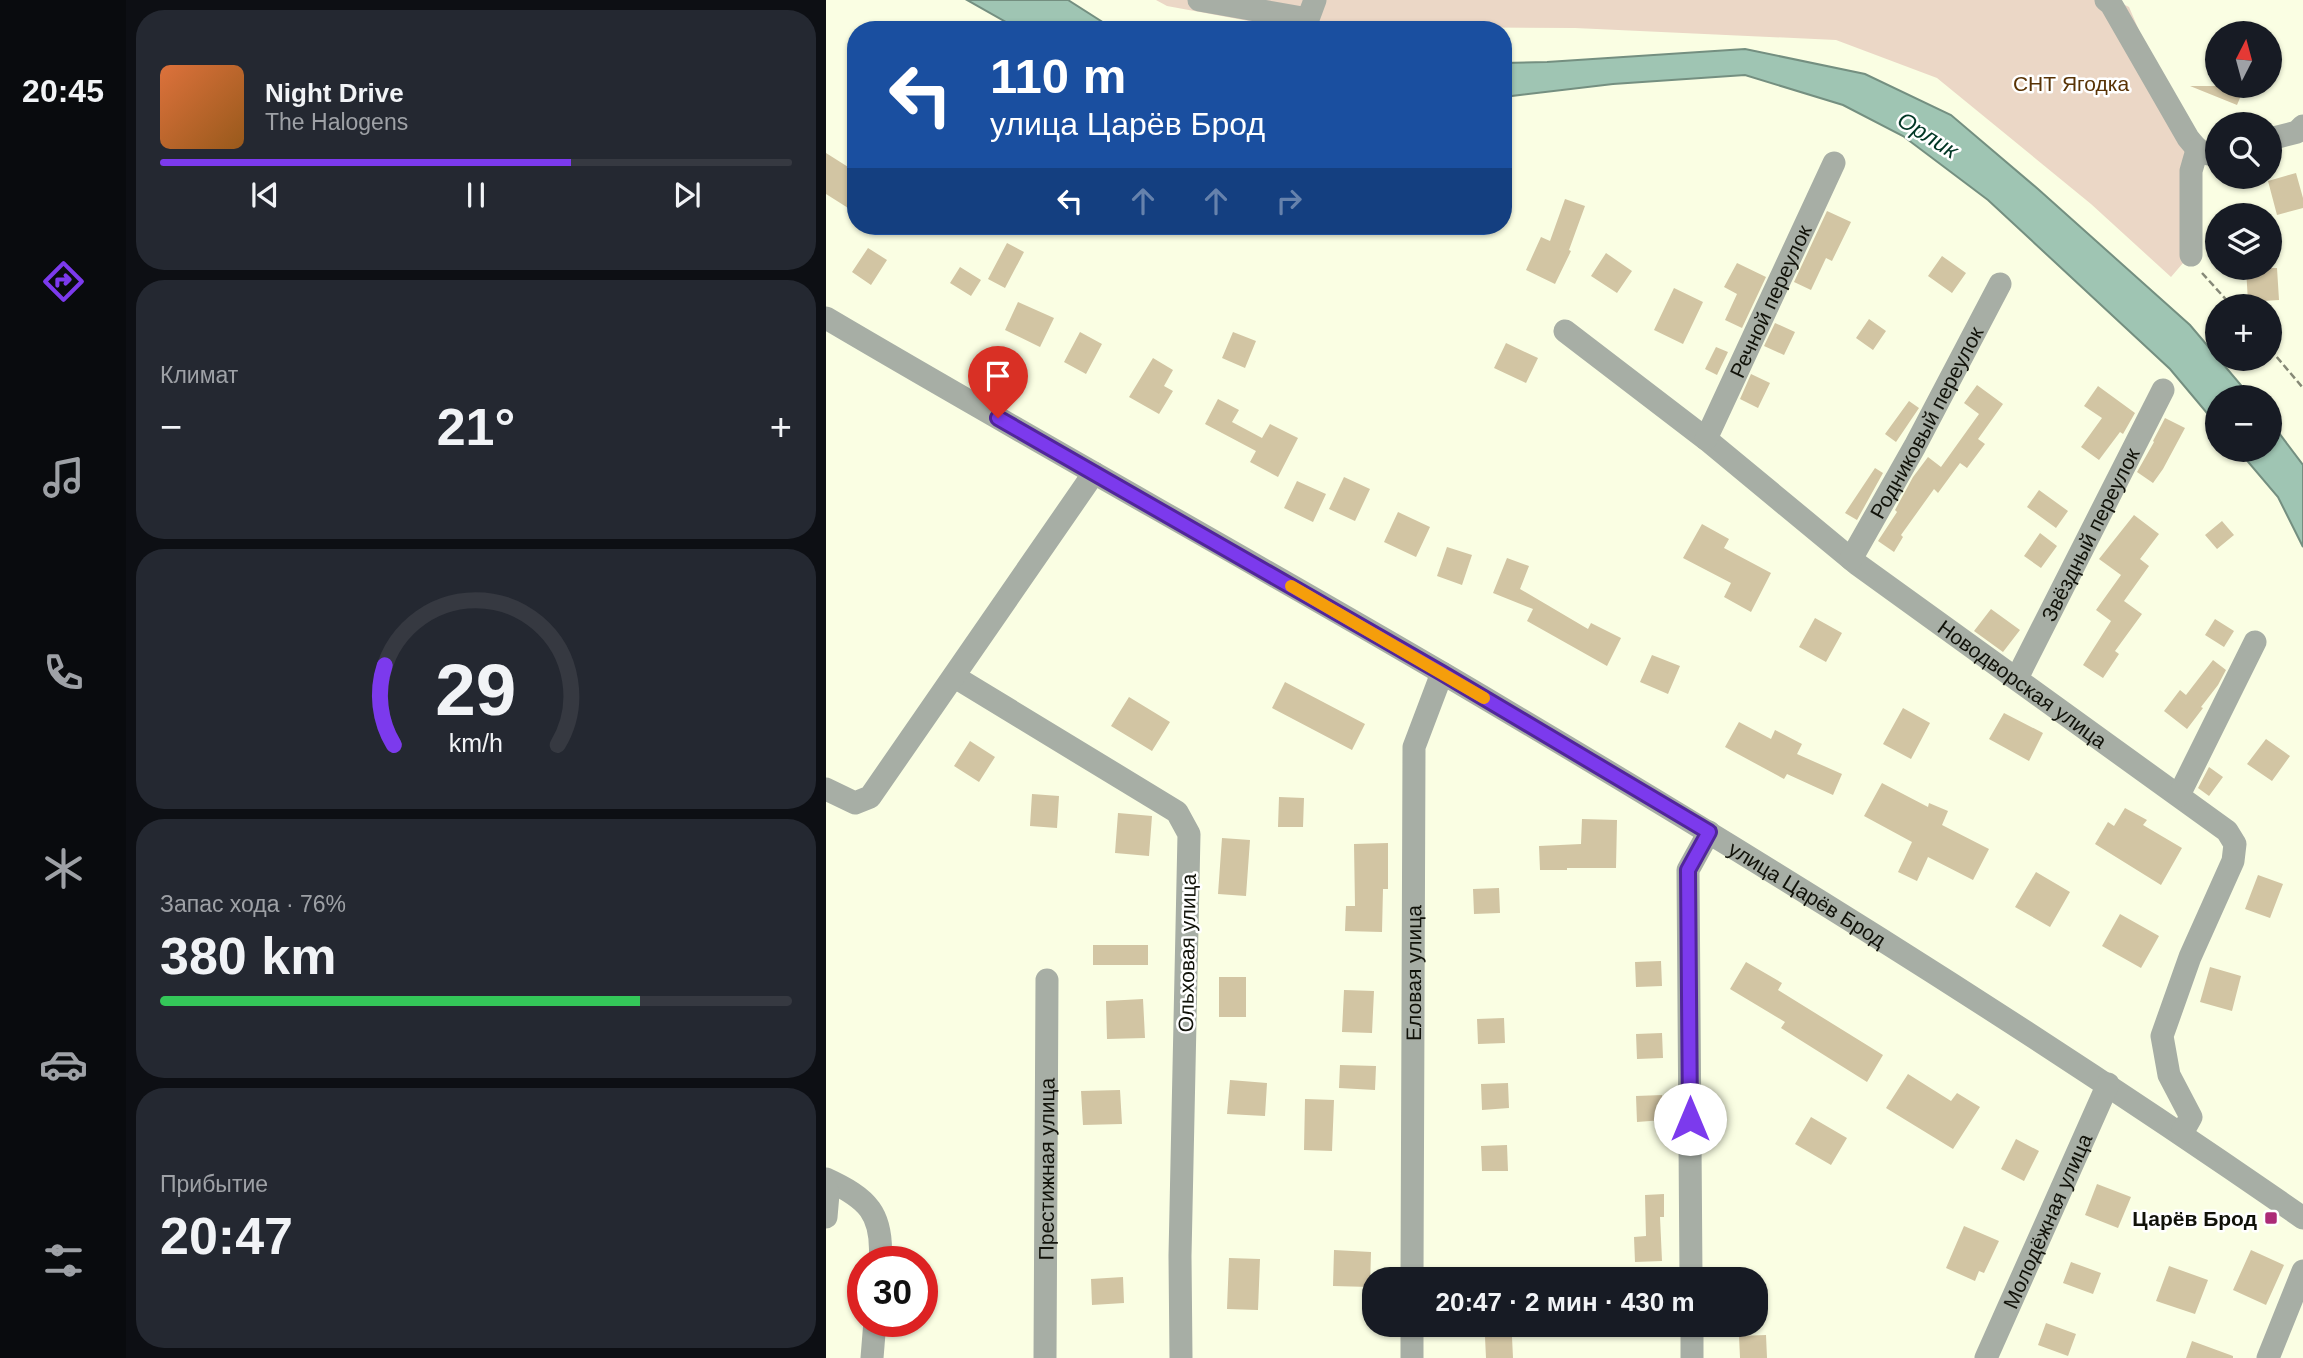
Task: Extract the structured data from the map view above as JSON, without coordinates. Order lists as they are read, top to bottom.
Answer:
{
  "streets": {
    "street": [
      "Речной переулок",
      "Родниковый переулок",
      "Звёздный переулок",
      "Новодворская улица",
      "улица Царёв Брод",
      "Ольховая улица",
      "Еловая улица",
      "Престижная улица",
      "Молодёжная улица"
    ]
  },
  "crossings": [
    ["Речной переулок", "Новодворская улица"],
    ["Родниковый переулок", "Новодворская улица"],
    ["Звёздный переулок", "Новодворская улица"],
    ["Новодворская улица", "улица Царёв Брод"],
    ["улица Царёв Брод", "Еловая улица"],
    ["улица Царёв Брод", "Молодёжная улица"]
  ],
  "water": ["Орлик"],
  "parks": ["СНТ Ягодка"],
  "places": {
    "transit": ["Царёв Брод"]
  },
  "north": "top",
  "page": {
    "tabs": "20:45",
    "map_buttons": ["+", "−"],
    "turn": ["110 m", "улица Царёв Брод"],
    "song": ["Night Drive", "The Halogens"],
    "tile": [
      "Климат",
      ["Запас хода · 76%", "380 km"],
      ["Прибытие", "20:47"]
    ],
    "heat": ["−", "21°", "+"],
    "limit": "30",
    "trip": "20:47 · 2 мин · 430 m",
    "gauge": ["29", "km/h"]
  }
}
